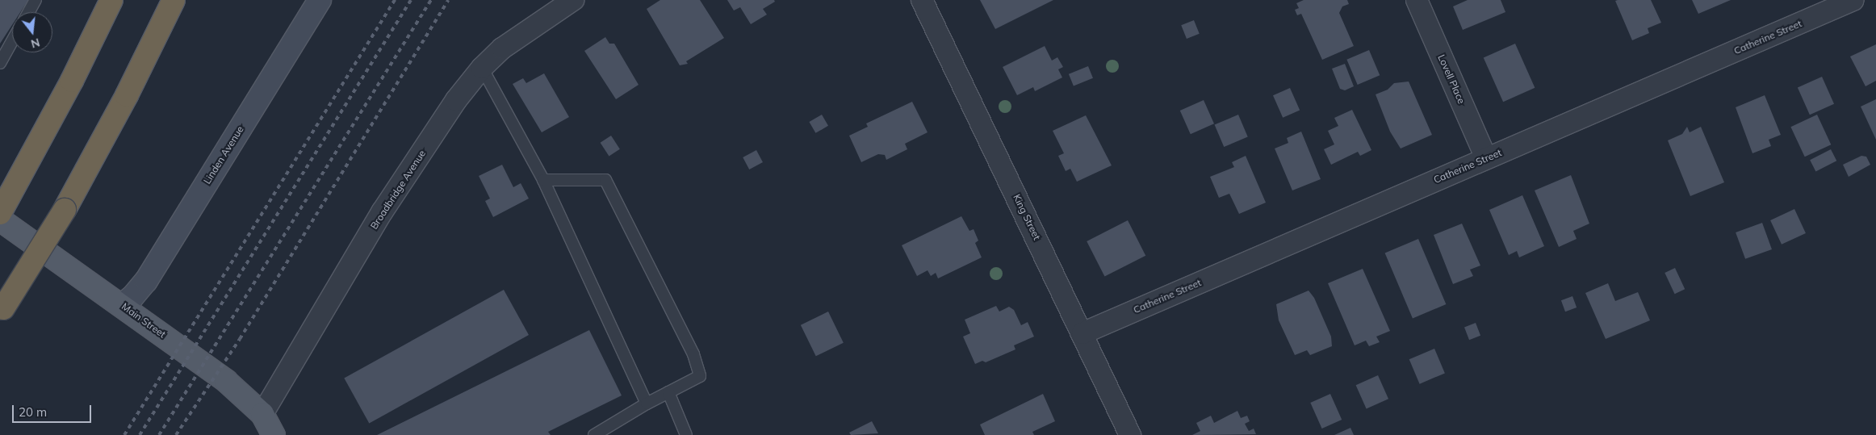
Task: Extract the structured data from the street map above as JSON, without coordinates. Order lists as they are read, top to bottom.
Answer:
{
  "streets": {
    "main road": ["Main Street"],
    "street": [
      "Catherine Street",
      "Lovell Place",
      "Linden Avenue",
      "Broadbridge Avenue",
      "King Street"
    ]
  },
  "crossings": [
    ["Catherine Street", "Lovell Place"],
    ["Catherine Street", "King Street"],
    ["Linden Avenue", "Main Street"],
    ["Broadbridge Avenue", "Main Street"]
  ],
  "scale_bar": "20 m",
  "north": "bottom"
}
